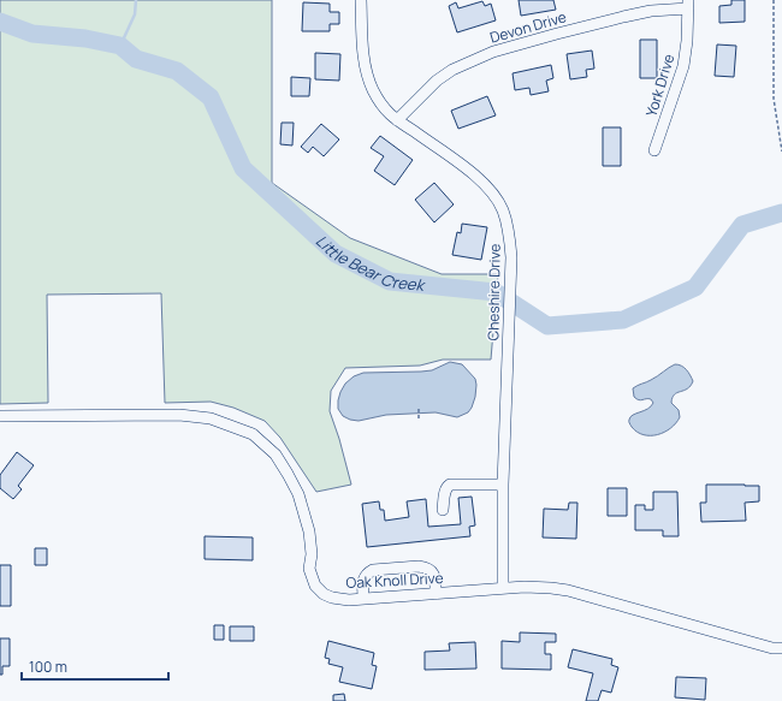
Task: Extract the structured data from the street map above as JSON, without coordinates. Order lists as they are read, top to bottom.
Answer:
{
  "streets": {
    "street": [
      "Devon Drive",
      "York Drive",
      "Cheshire Drive",
      "Oak Knoll Drive"
    ]
  },
  "crossings": [
    ["Devon Drive", "York Drive"],
    ["Devon Drive", "Cheshire Drive"],
    ["Cheshire Drive", "Oak Knoll Drive"]
  ],
  "water": ["Little Bear Creek"],
  "scale_bar": "100 m"
}
